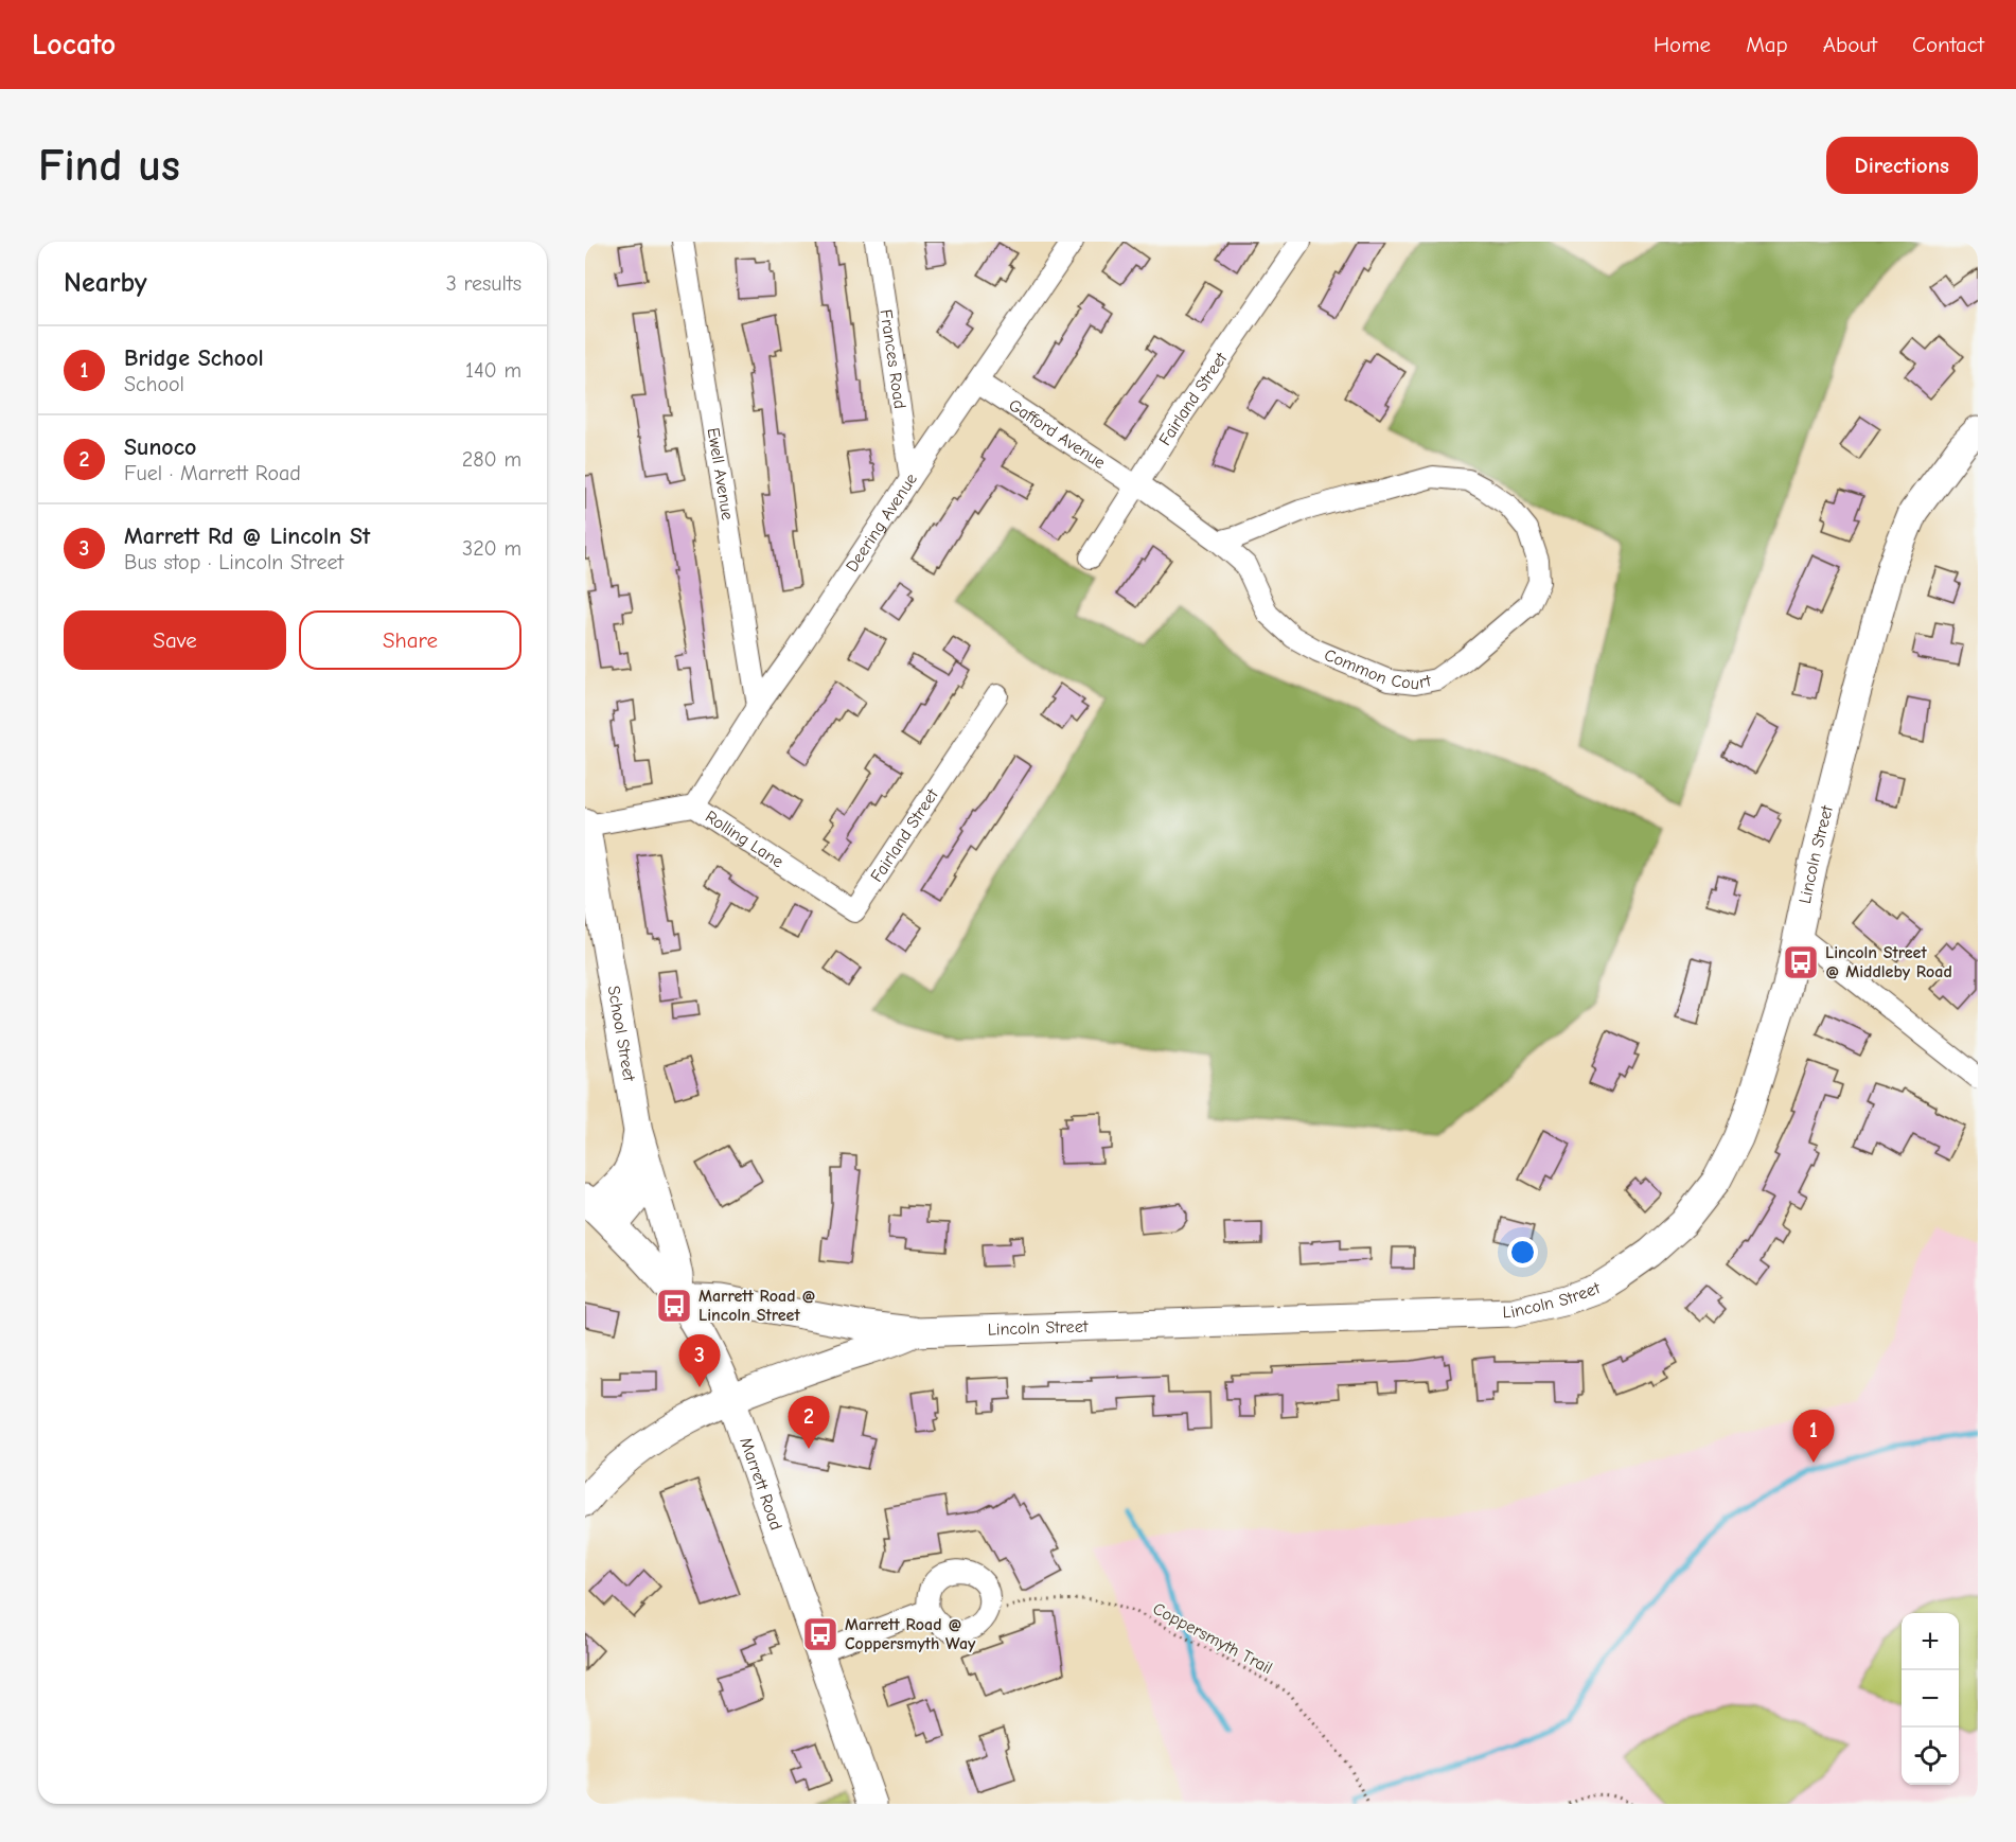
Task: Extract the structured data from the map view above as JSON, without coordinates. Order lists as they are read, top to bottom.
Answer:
{
  "streets": {
    "street": [
      "Frances Road",
      "Fairland Street",
      "Gafford Avenue",
      "Ewell Avenue",
      "Deering Avenue",
      "Common Court",
      "Rolling Lane",
      "Lincoln Street",
      "School Street",
      "Marrett Road"
    ],
    "path": ["Coppersmyth Trail"]
  },
  "crossings": [
    ["Frances Road", "Deering Avenue"],
    ["Fairland Street", "Gafford Avenue"],
    ["Fairland Street", "Common Court"],
    ["Fairland Street", "Rolling Lane"],
    ["Gafford Avenue", "Deering Avenue"],
    ["Gafford Avenue", "Common Court"],
    ["Ewell Avenue", "Deering Avenue"],
    ["Deering Avenue", "Rolling Lane"],
    ["Rolling Lane", "School Street"],
    ["Lincoln Street", "Marrett Road"],
    ["School Street", "Marrett Road"]
  ],
  "places": {
    "bus stop": ["Lincoln Street @ Middleby Road", "Marrett Road @ Lincoln Street", "Marrett Road @ Coppersmyth Way"]
  },
  "page": {
    "header": "Locato",
    "nav": [
      "Home",
      "Map",
      "About",
      "Contact"
    ],
    "buttons": [
      "Directions",
      ["Save", "Share"]
    ],
    "title": "Find us",
    "heading": ["Nearby", "3 results"],
    "list": [
      {
        "mark": "1",
        "name": "Bridge School",
        "note": "School",
        "value": "140 m"
      },
      {
        "mark": "2",
        "name": "Sunoco",
        "note": "Fuel · Marrett Road",
        "value": "280 m"
      },
      {
        "mark": "3",
        "name": "Marrett Rd @ Lincoln St",
        "note": "Bus stop · Lincoln Street",
        "value": "320 m"
      }
    ],
    "pins": ["3", "2", "1"],
    "map_buttons": ["+", "−"]
  }
}
